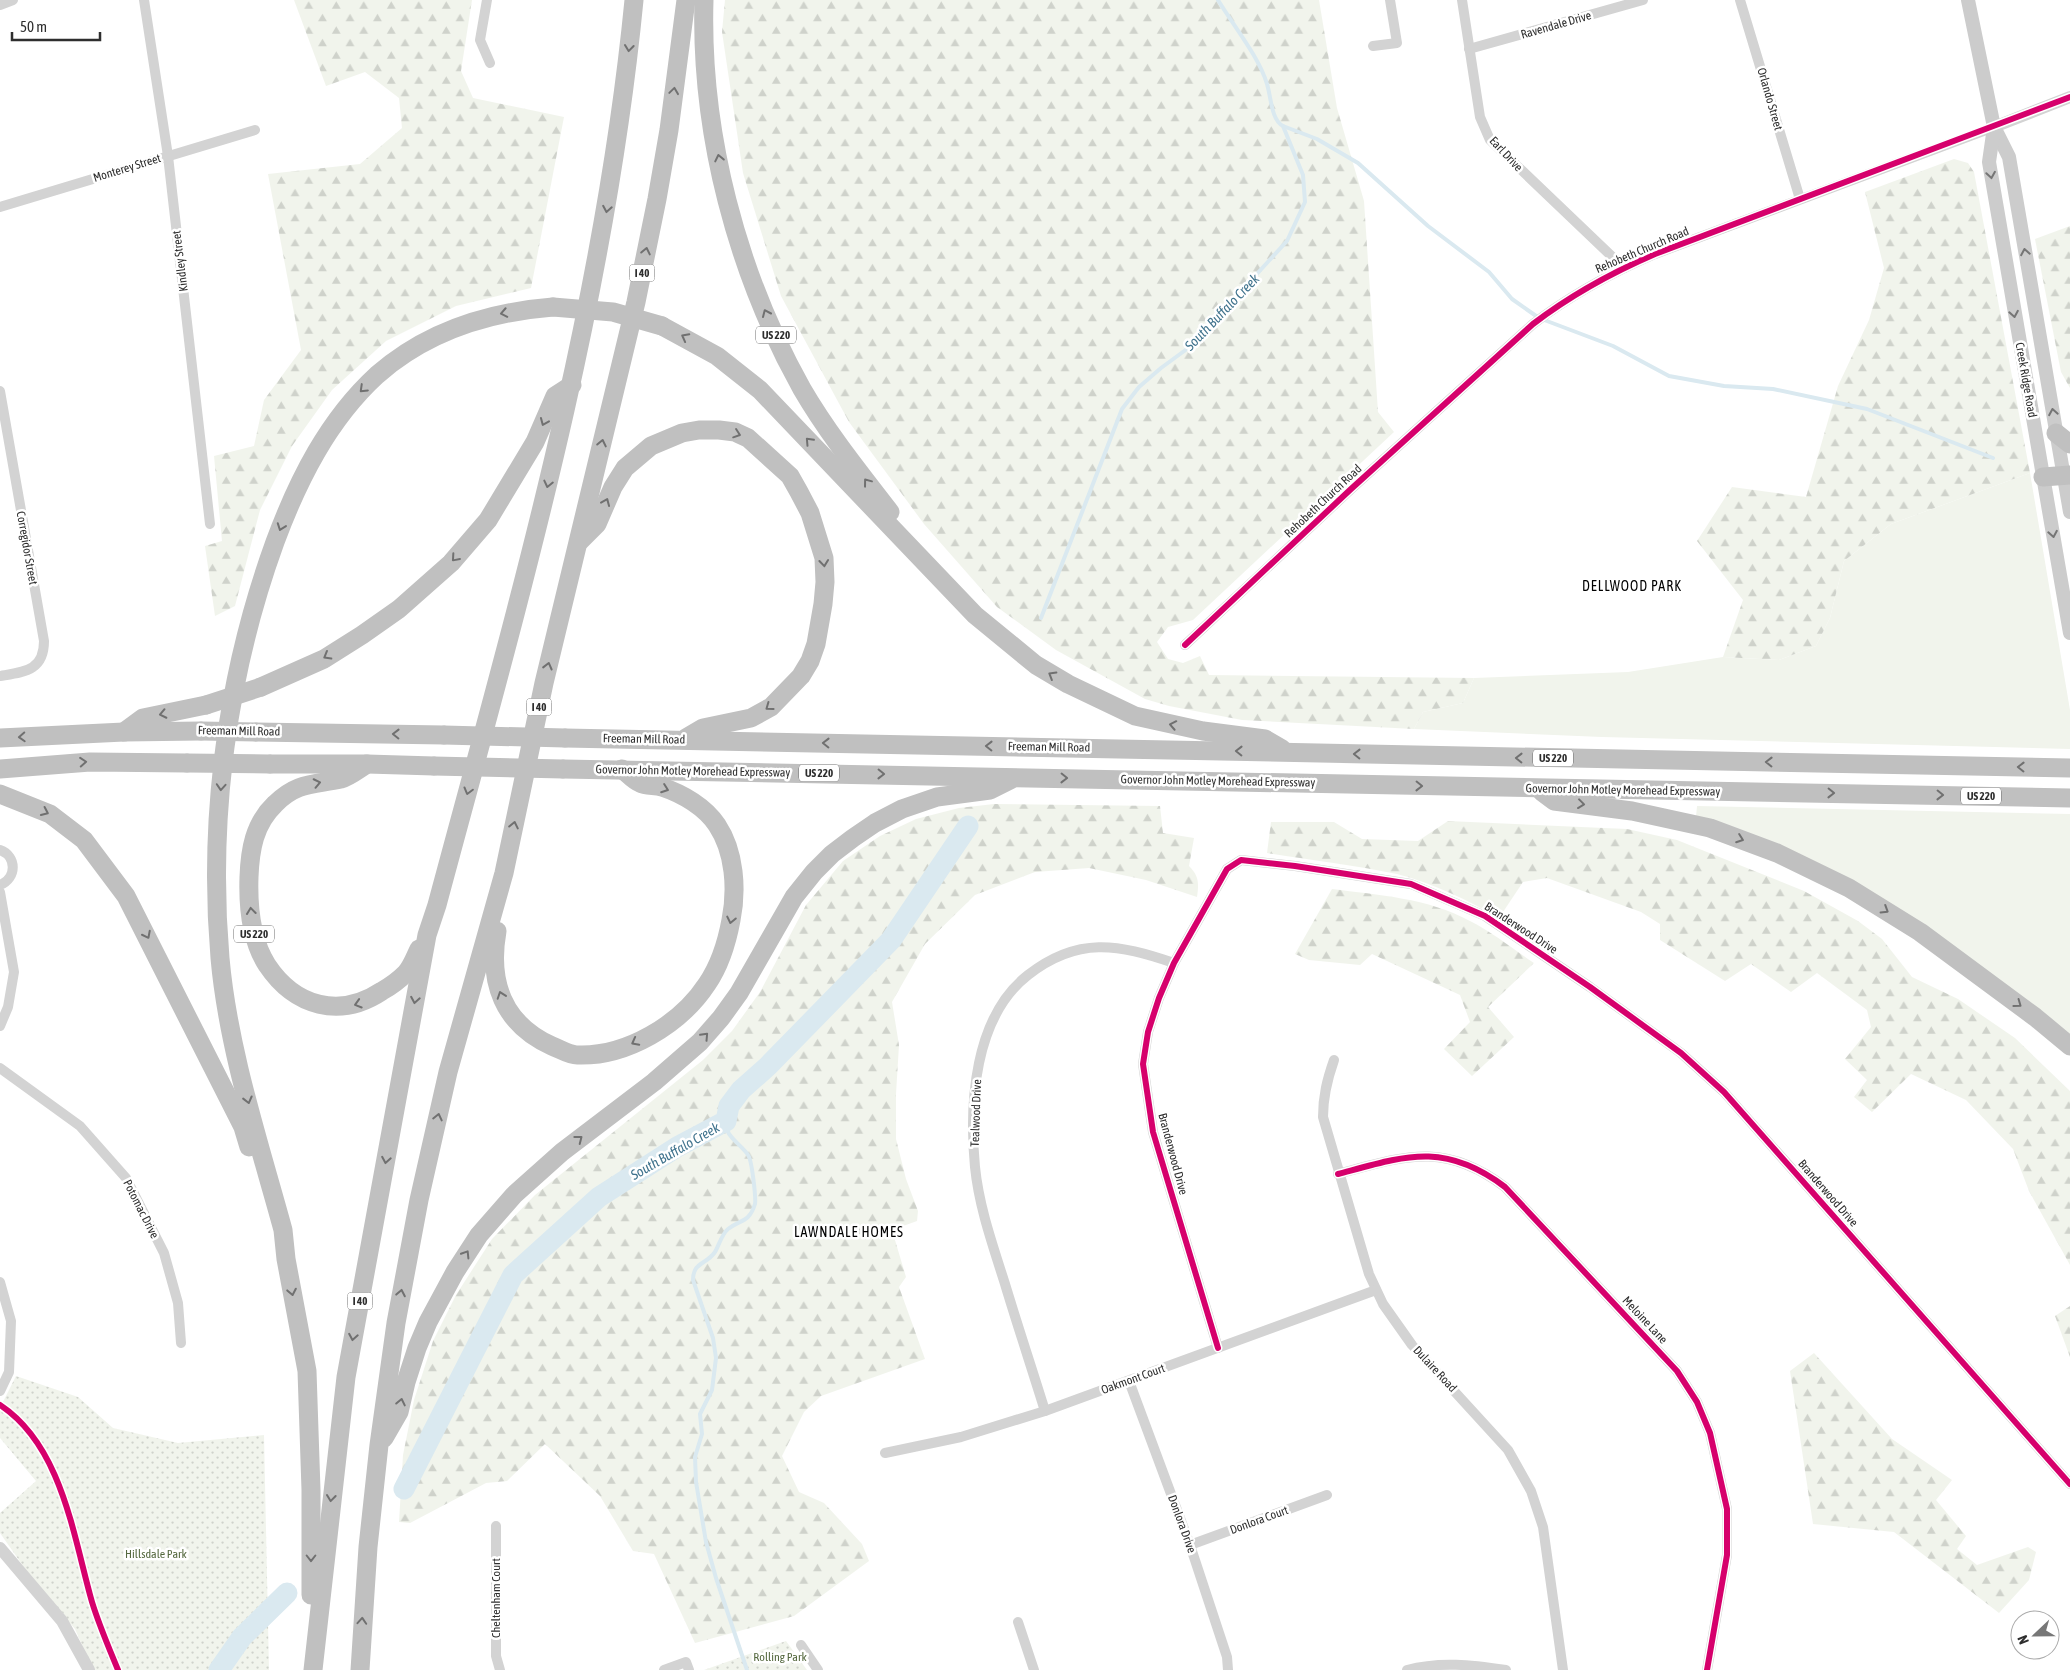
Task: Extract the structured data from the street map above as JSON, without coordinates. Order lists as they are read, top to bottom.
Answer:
{
  "streets": {
    "highway": [
      "I 40",
      "US 220",
      "Freeman Mill Road",
      "Governor John Motley Morehead Expressway"
    ],
    "main road": ["Creek Ridge Road"],
    "street": [
      "Ravendale Drive",
      "Orlando Street",
      "Earl Drive",
      "Monterey Street",
      "Rehobeth Church Road",
      "Kindley Street",
      "Corregidor Street",
      "Branderwood Drive",
      "Tealwood Drive",
      "Potomac Drive",
      "Meloine Lane",
      "Dulaire Road",
      "Oakmont Court",
      "Donlora Court",
      "Donlora Drive",
      "Cheltenham Court"
    ]
  },
  "crossings": [
    ["Ravendale Drive", "Earl Drive"],
    ["Orlando Street", "Rehobeth Church Road"],
    ["Earl Drive", "Rehobeth Church Road"],
    ["Monterey Street", "Kindley Street"],
    ["Rehobeth Church Road", "Creek Ridge Road"],
    ["I 40", "US 220"],
    ["US 220", "Freeman Mill Road"],
    ["US 220", "Governor John Motley Morehead Expressway"],
    ["Branderwood Drive", "Tealwood Drive"],
    ["Branderwood Drive", "Oakmont Court"],
    ["Tealwood Drive", "Oakmont Court"],
    ["Meloine Lane", "Dulaire Road"],
    ["Dulaire Road", "Oakmont Court"],
    ["Oakmont Court", "Donlora Drive"],
    ["Donlora Court", "Donlora Drive"]
  ],
  "districts": ["DELLWOOD PARK", "LAWNDALE HOMES"],
  "water": ["South Buffalo Creek"],
  "parks": ["Hillsdale Park", "Rolling Park"],
  "scale_bar": "50 m",
  "north": "left"
}
